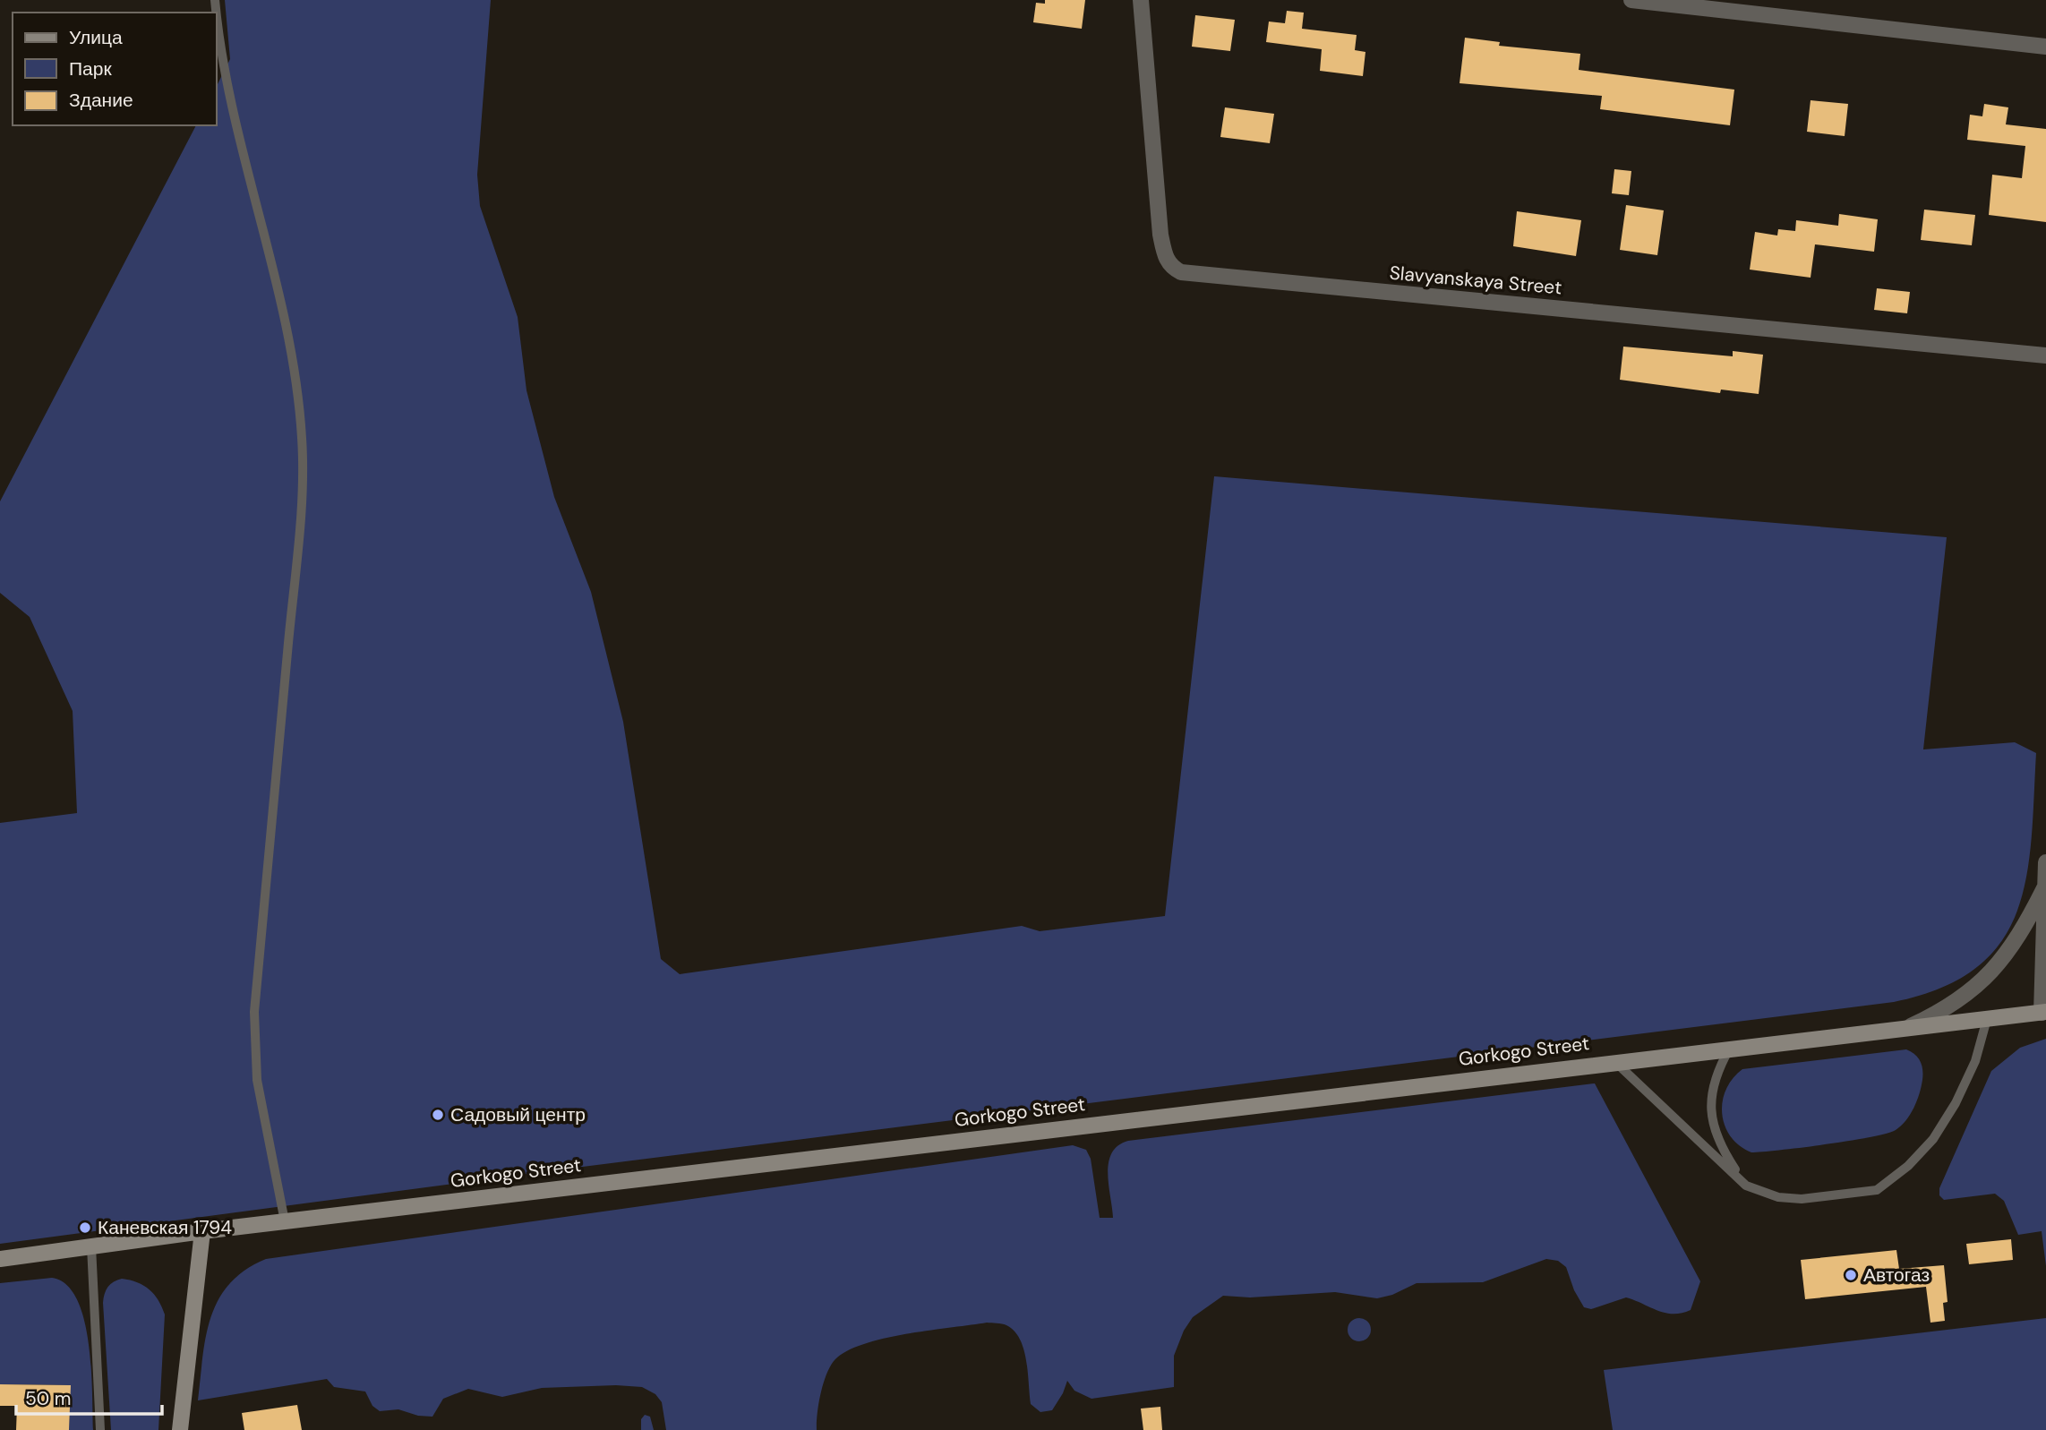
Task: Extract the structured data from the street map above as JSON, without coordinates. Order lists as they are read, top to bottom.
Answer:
{
  "streets": {
    "main road": ["Gorkogo Street"],
    "street": ["Slavyanskaya Street"]
  },
  "places": ["Садовый центр", "Каневская 1794", "Автогаз"],
  "legend": ["Улица", "Парк", "Здание"],
  "scale_bar": "50 m"
}
